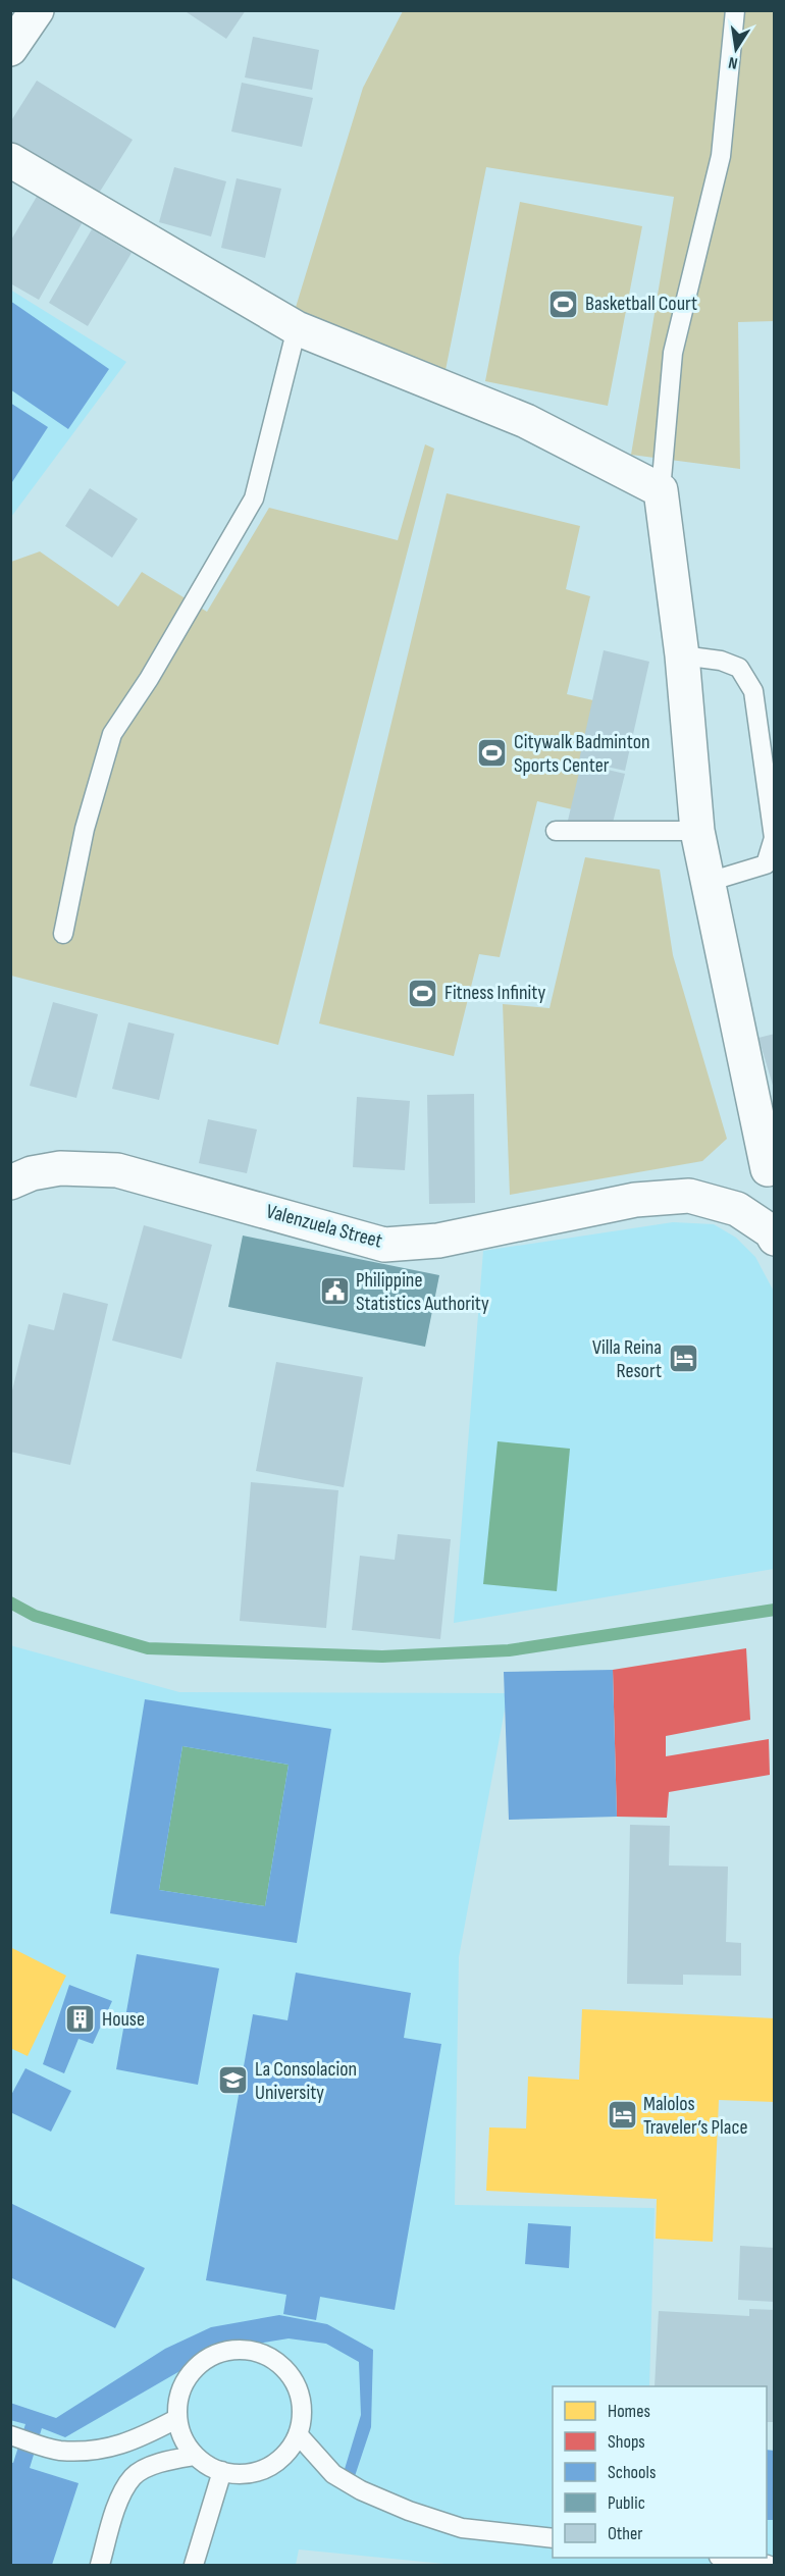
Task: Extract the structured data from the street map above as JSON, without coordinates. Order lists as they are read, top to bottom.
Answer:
{
  "streets": {
    "street": ["Valenzuela Street"]
  },
  "places": {
    "sports": ["Basketball Court", "Citywalk Badminton Sports Center", "Fitness Infinity"],
    "public building": ["Philippine Statistics Authority"],
    "hotel": ["Villa Reina Resort", "Malolos Traveler’s Place"],
    "building": ["House"],
    "school or university": ["La Consolacion University"]
  },
  "legend": [
    "Homes",
    "Shops",
    "Schools",
    "Public",
    "Other"
  ],
  "north": "bottom"
}
